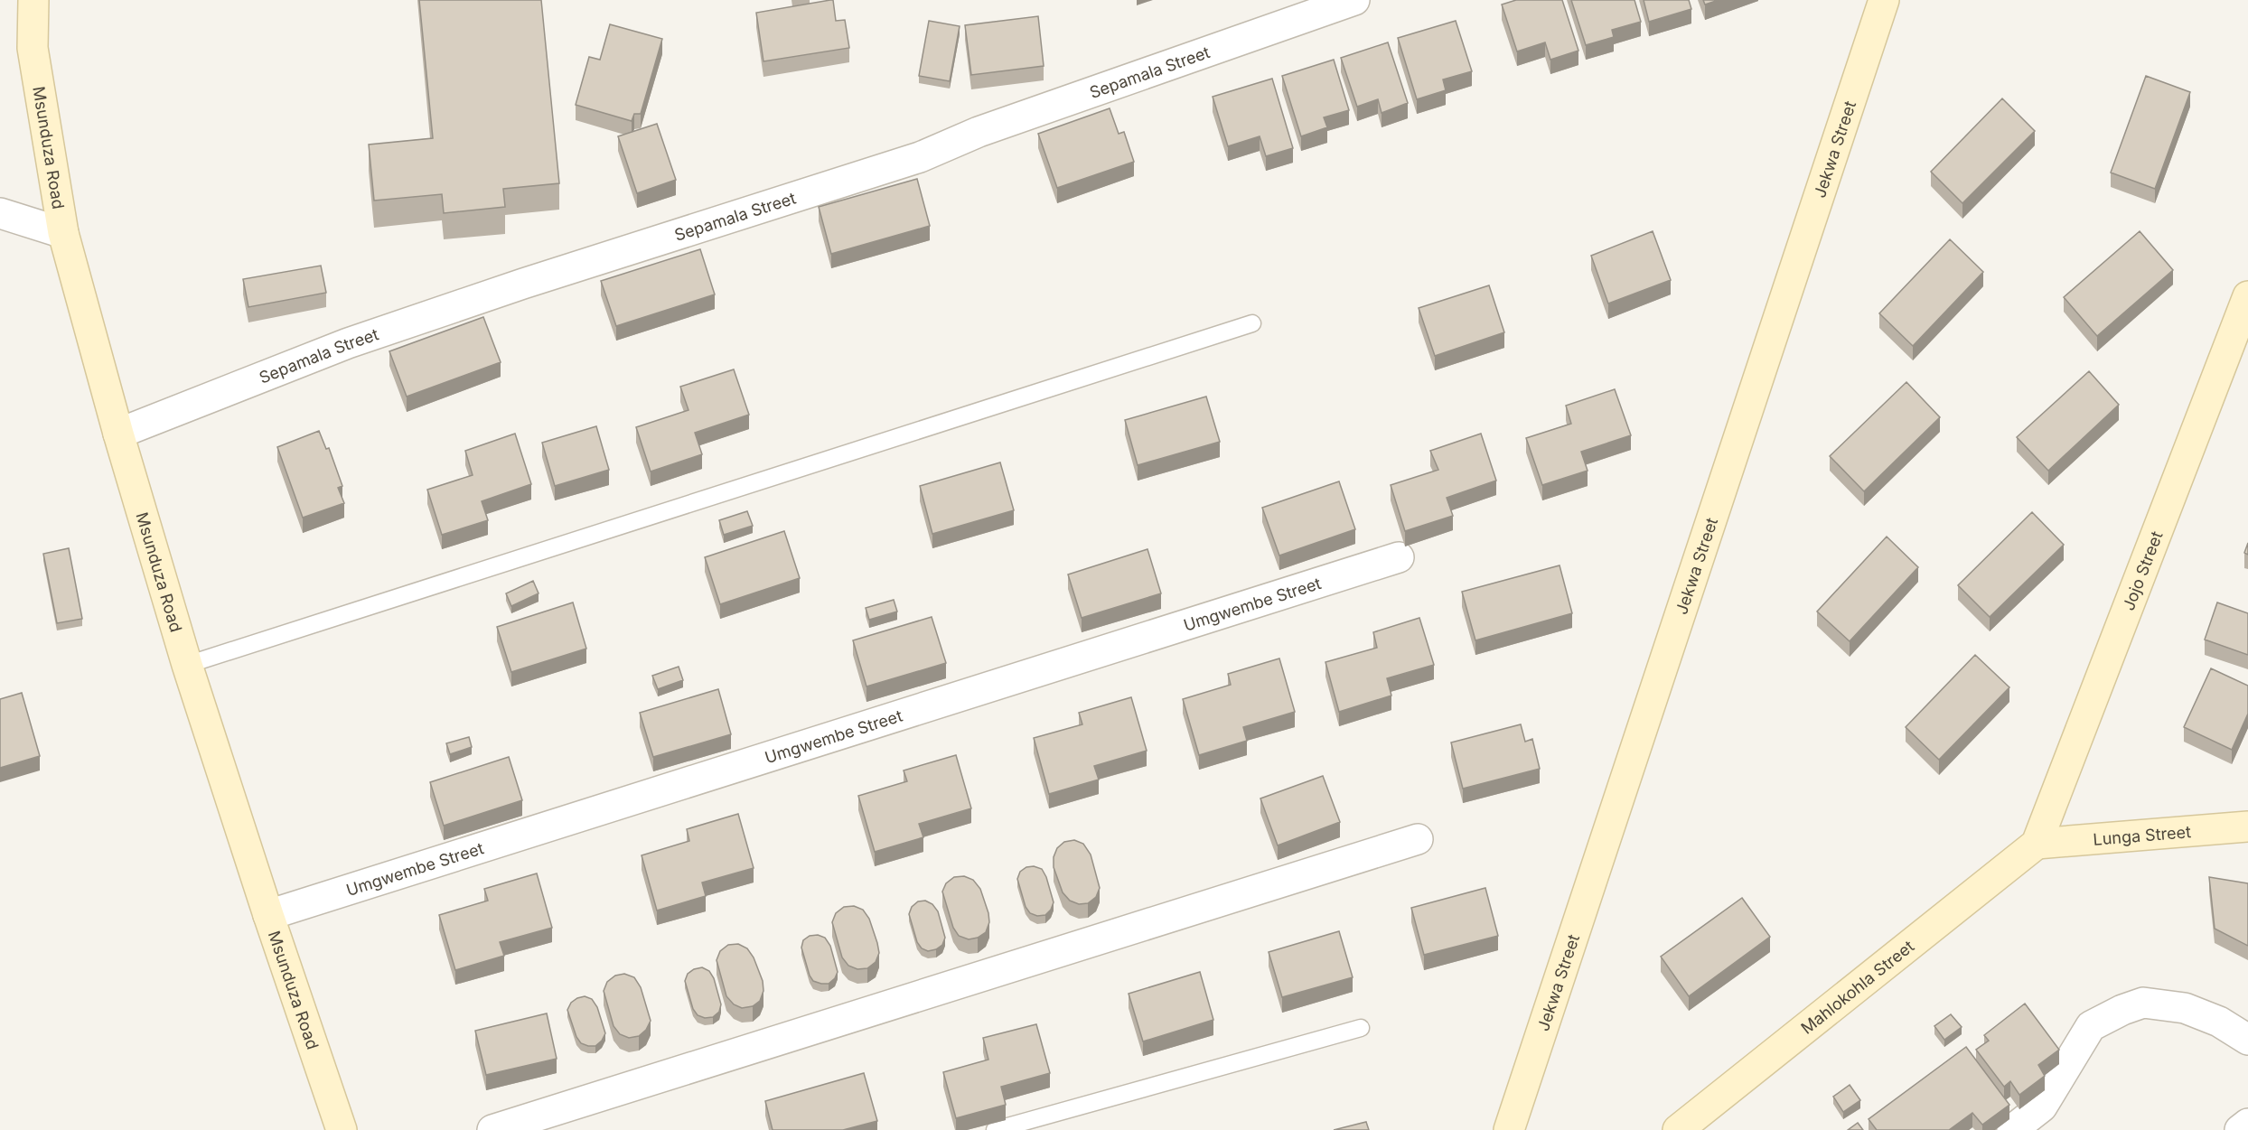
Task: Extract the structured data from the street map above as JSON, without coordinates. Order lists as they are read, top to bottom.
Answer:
{
  "streets": {
    "street": [
      "Sepamala Street",
      "Msunduza Road",
      "Jekwa Street",
      "Jojo Street",
      "Umgwembe Street",
      "Lunga Street",
      "Mahlokohla Street"
    ]
  },
  "crossings": [
    ["Sepamala Street", "Msunduza Road"],
    ["Msunduza Road", "Umgwembe Street"],
    ["Jojo Street", "Lunga Street"],
    ["Jojo Street", "Mahlokohla Street"],
    ["Lunga Street", "Mahlokohla Street"]
  ]
}
